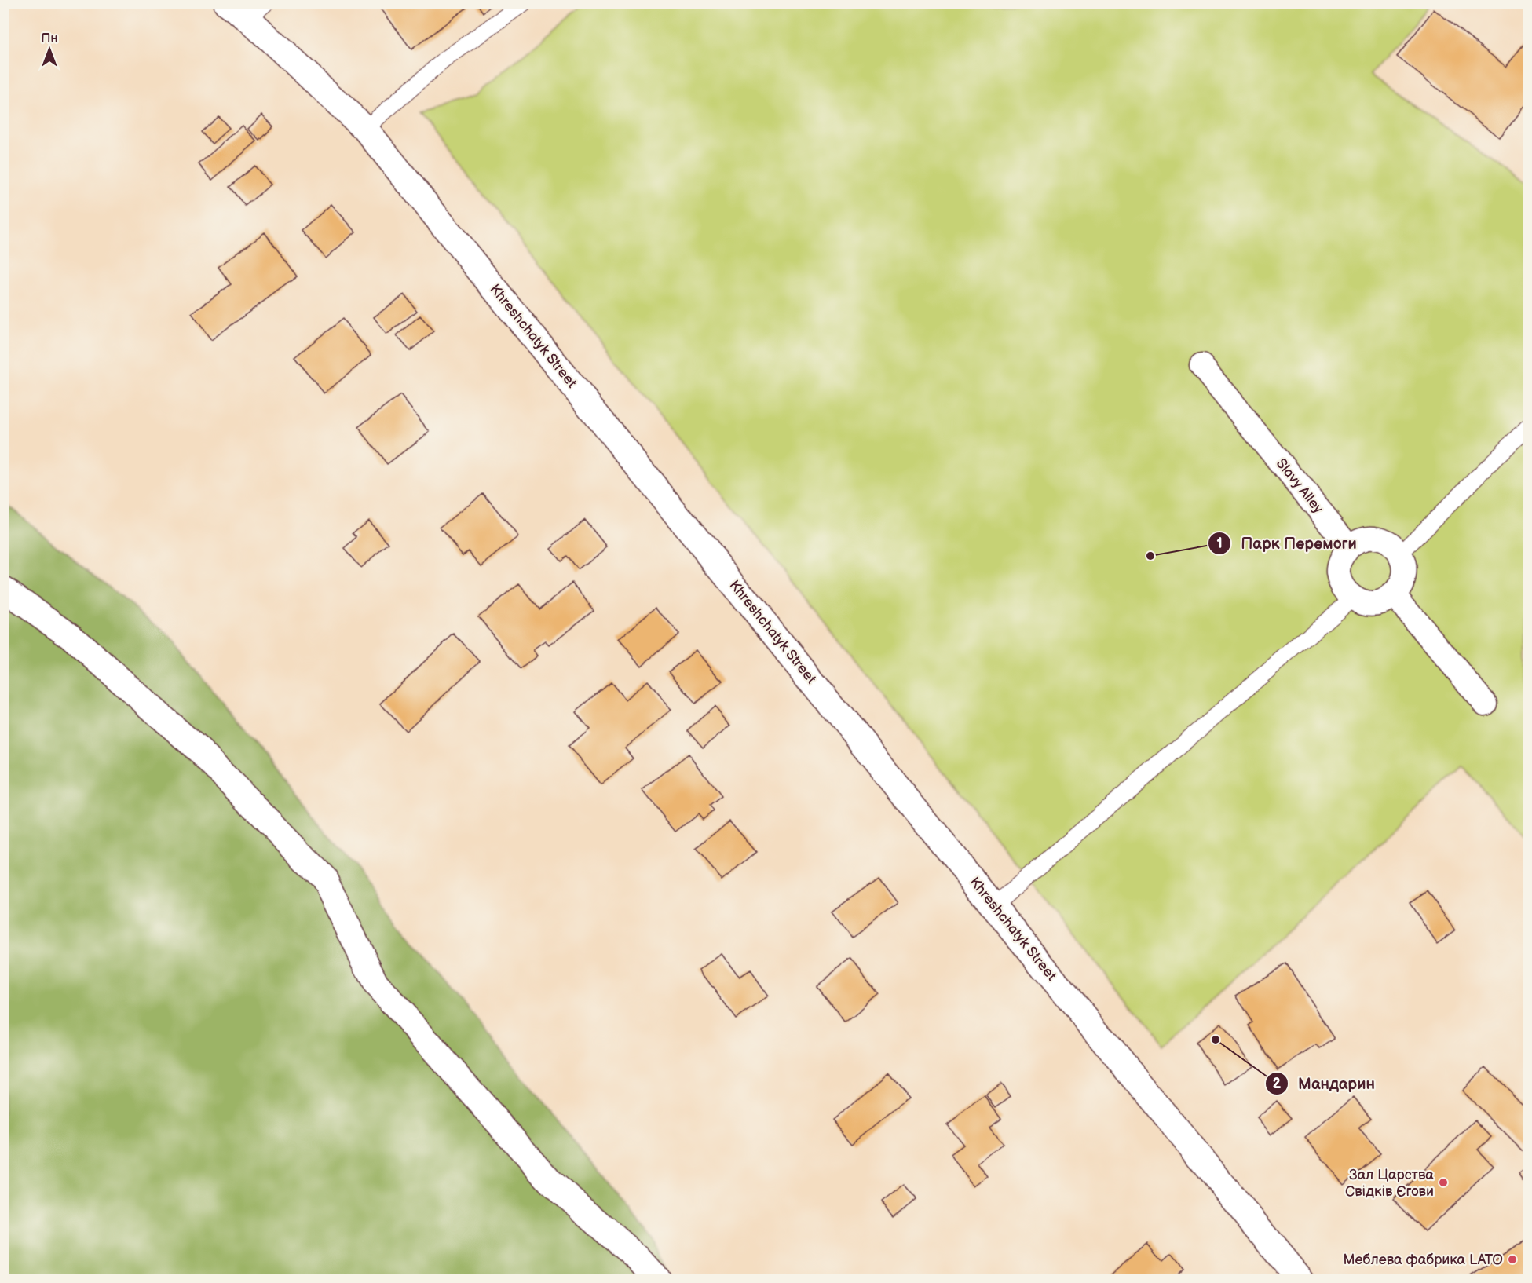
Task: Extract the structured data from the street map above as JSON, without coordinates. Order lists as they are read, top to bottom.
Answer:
{
  "streets": {
    "street": ["Khreshchatyk Street", "Slavy Alley"]
  },
  "places": [
    "Парк Перемоги",
    "Мандарин",
    "Зал Царства Свідків Єгови",
    "Меблева фабрика LATO"
  ],
  "north": "top"
}
